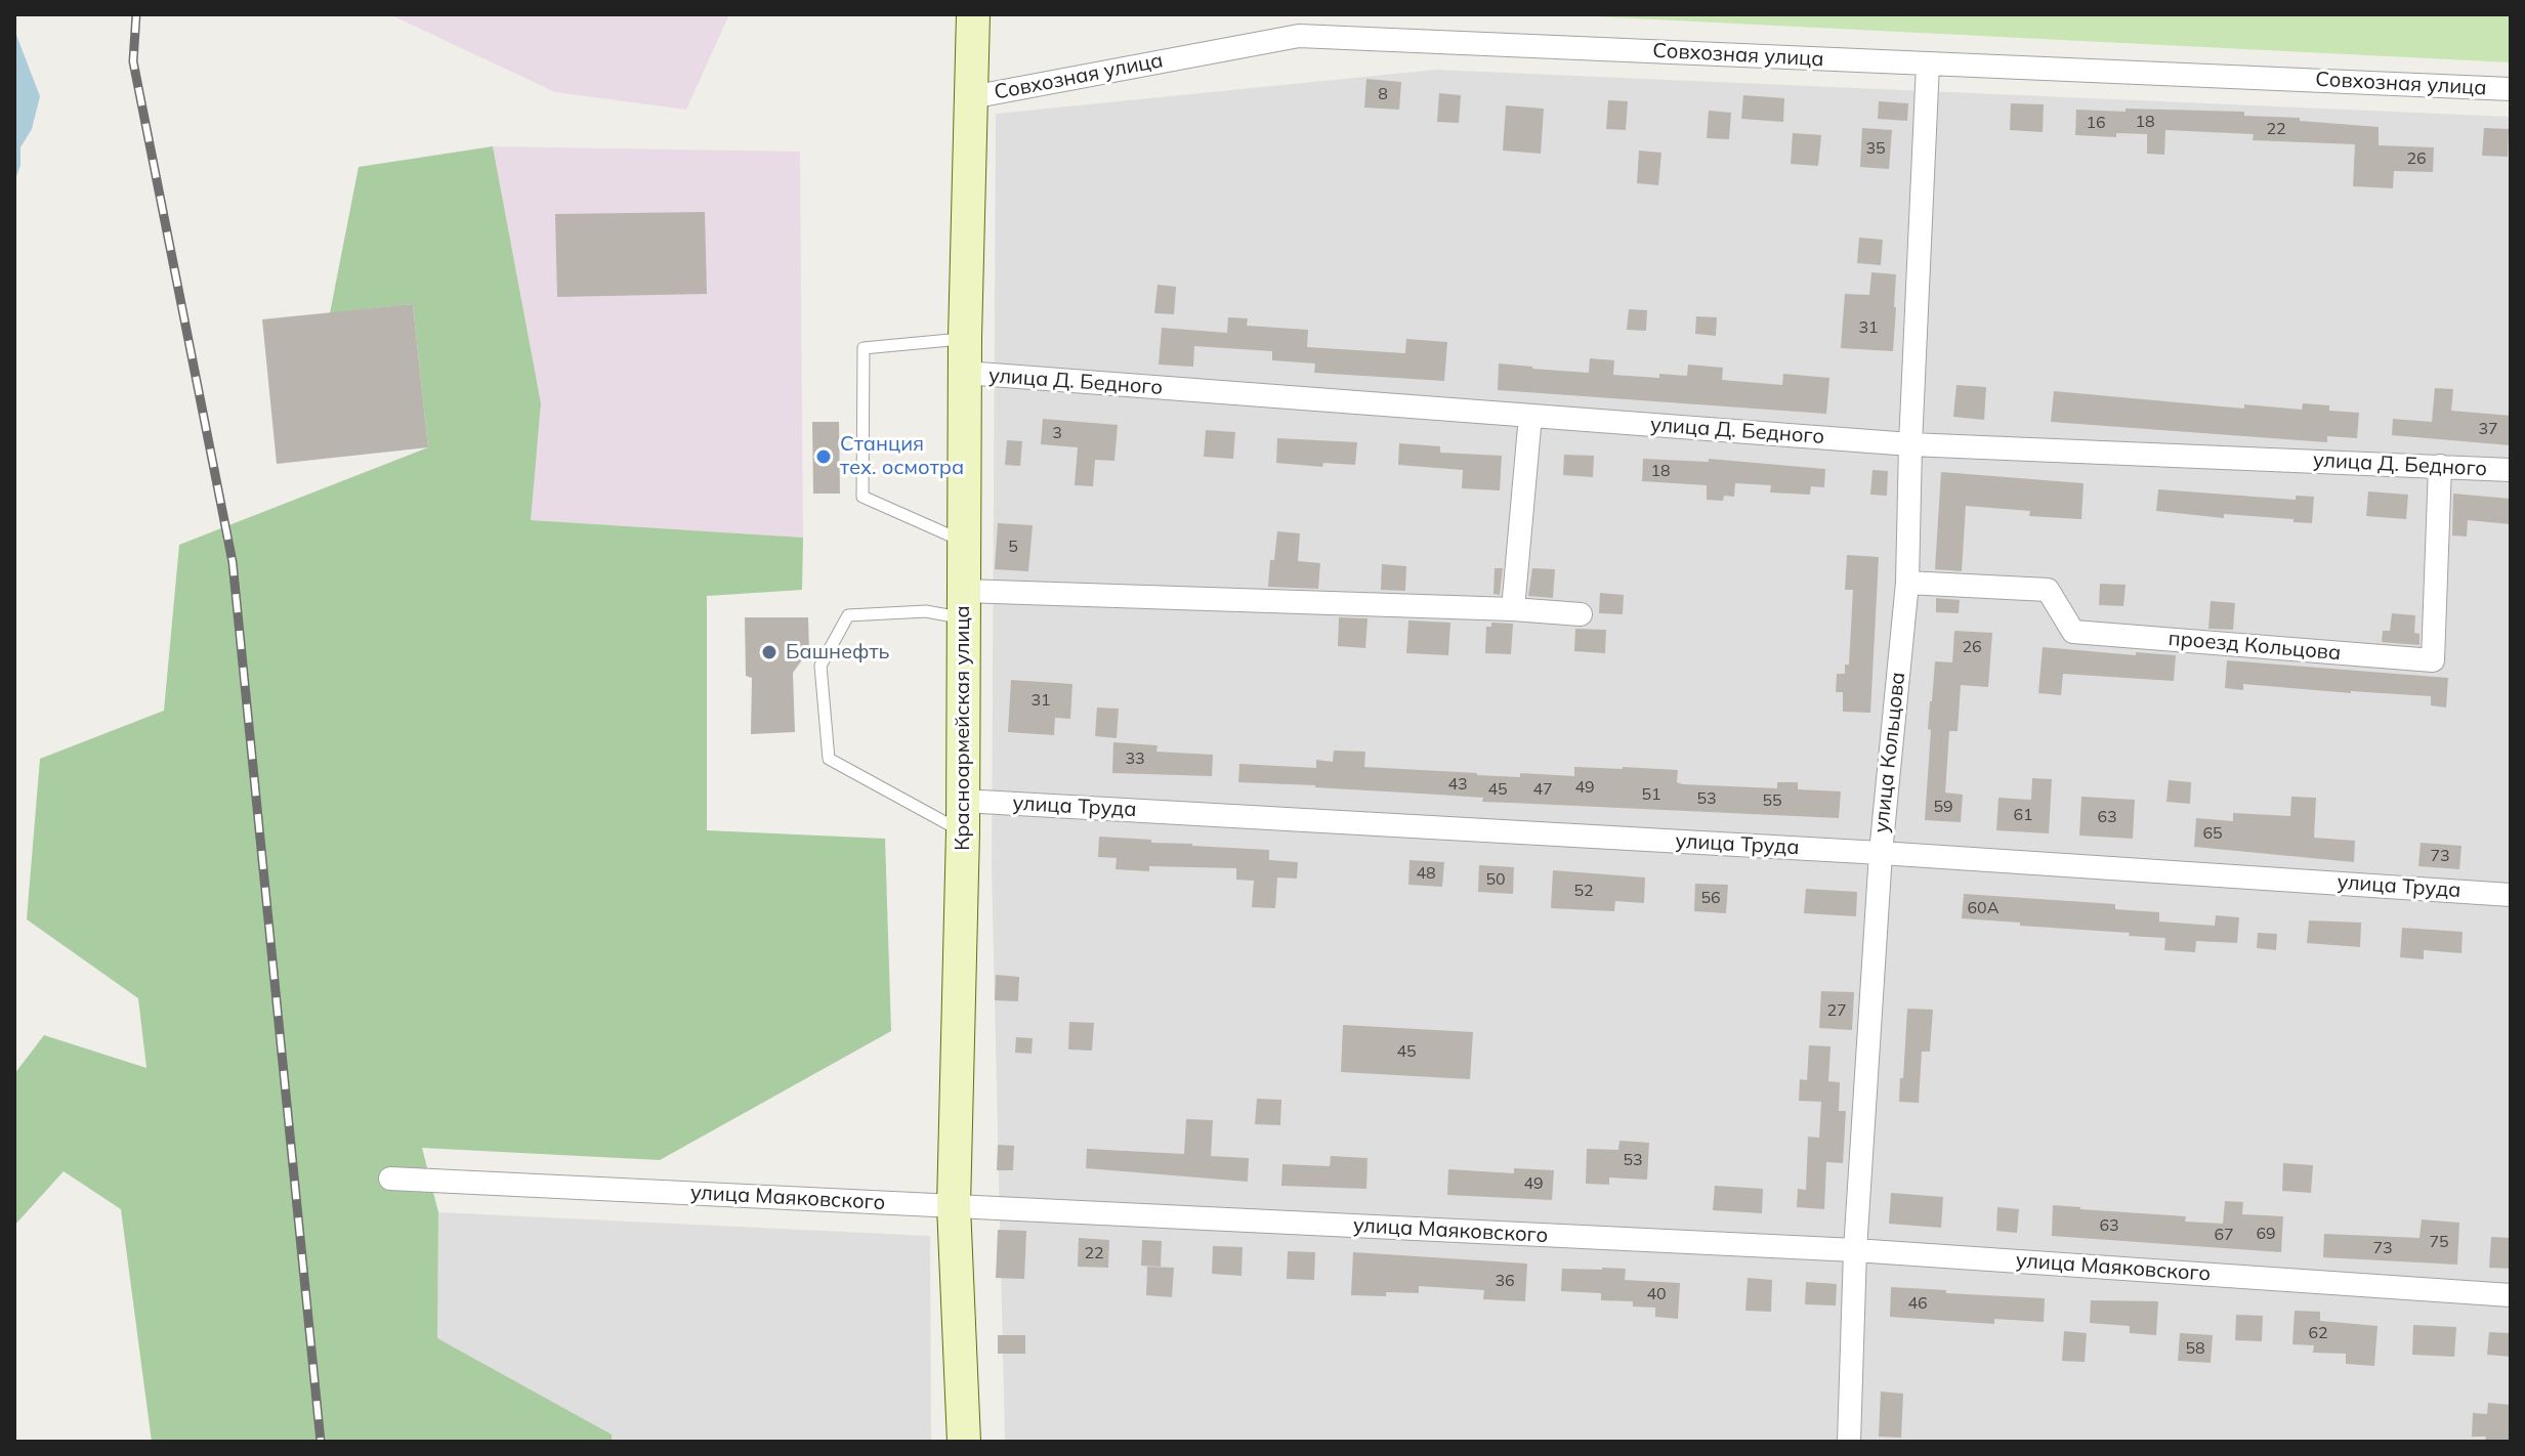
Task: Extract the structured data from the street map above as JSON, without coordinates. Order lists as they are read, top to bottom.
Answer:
{
  "streets": {
    "main road": ["Красноармейская улица"],
    "street": [
      "Совхозная улица",
      "улица Д. Бедного",
      "проезд Кольцова",
      "улица Кольцова",
      "улица Труда",
      "улица Маяковского"
    ]
  },
  "crossings": [
    ["Совхозная улица", "Красноармейская улица"],
    ["Совхозная улица", "улица Кольцова"],
    ["улица Д. Бедного", "проезд Кольцова"],
    ["улица Д. Бедного", "Красноармейская улица"],
    ["улица Д. Бедного", "улица Кольцова"],
    ["проезд Кольцова", "улица Кольцова"],
    ["Красноармейская улица", "улица Труда"],
    ["Красноармейская улица", "улица Маяковского"],
    ["улица Кольцова", "улица Труда"],
    ["улица Кольцова", "улица Маяковского"]
  ],
  "places": ["Станция тех. осмотра", "Башнефть"],
  "house_numbers": [
    "8",
    "18",
    "16",
    "22",
    "35",
    "26",
    "31",
    "37",
    "3",
    "18",
    "5",
    "26",
    "31",
    "33",
    "43",
    "49",
    "45",
    "47",
    "51",
    "53",
    "55",
    "59",
    "61",
    "63",
    "65",
    "73",
    "48",
    "50",
    "52",
    "56",
    "60А",
    "27",
    "45",
    "53",
    "49",
    "63",
    "69",
    "67",
    "75",
    "73",
    "22",
    "36",
    "40",
    "46",
    "62",
    "58"
  ]
}
